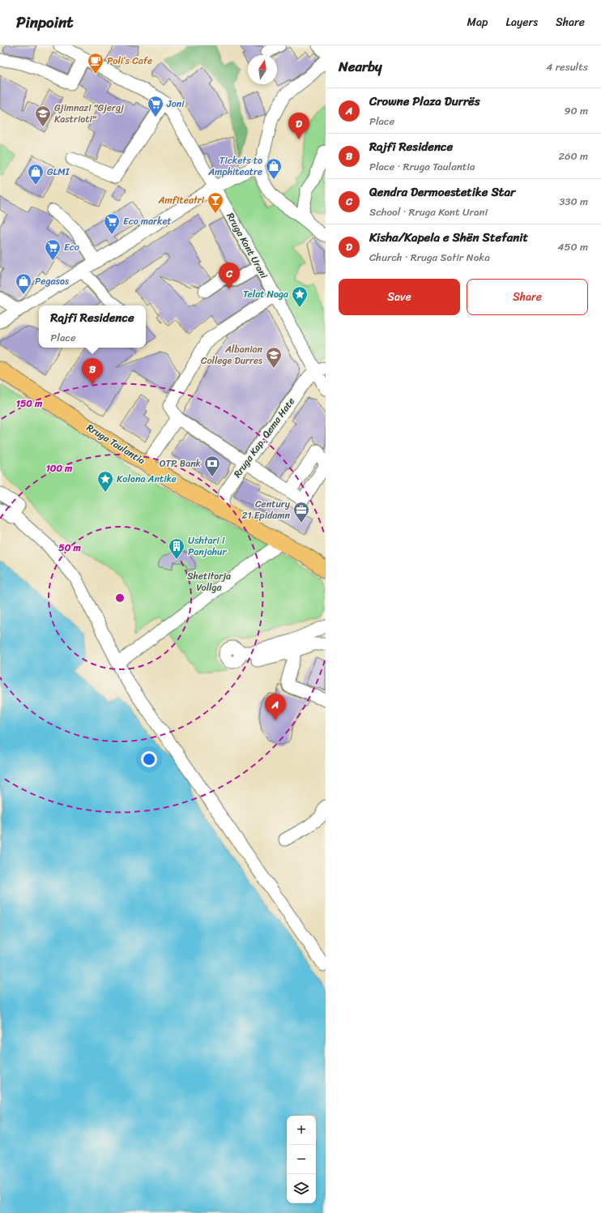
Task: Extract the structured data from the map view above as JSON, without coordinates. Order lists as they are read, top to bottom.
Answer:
{
  "streets": {
    "main road": ["Rruga Taulantia"],
    "street": ["Rruga Kont Urani", "Rruga Kap. Qema Hate"]
  },
  "crossings": [
    ["Rruga Kont Urani", "Rruga Kap. Qema Hate"],
    ["Rruga Kap. Qema Hate", "Rruga Taulantia"]
  ],
  "parks": ["Shetitorja Vollga"],
  "places": {
    "cafe": ["Poli’s Cafe"],
    "supermarket": ["Joni", "Eco market", "Eco"],
    "school or university": ["Gjimnazi \"Gjergj Kastrioti\"", "Albanian College Durres"],
    "shop": ["Tickets to Amphiteatre", "GLMI", "Pegasos"],
    "bar": ["Amfiteatri"],
    "place": ["Telat Noga", "Kolona Antike"],
    "bank": ["OTP Bank"],
    "office": ["Century 21 Epidamn"],
    "building": ["Ushtari i Panjohur"]
  },
  "north": "top",
  "page": {
    "header": "Pinpoint",
    "nav": ["Map", "Layers", "Share"],
    "heading": ["Nearby", "4 results"],
    "list": [
      {
        "mark": "A",
        "name": "Crowne Plaza Durrës",
        "note": "Place",
        "value": "90 m"
      },
      {
        "mark": "B",
        "name": "Rajfi Residence",
        "note": "Place · Rruga Taulantia",
        "value": "260 m"
      },
      {
        "mark": "C",
        "name": "Qendra Dermoestetike Star",
        "note": "School · Rruga Kont Urani",
        "value": "330 m"
      },
      {
        "mark": "D",
        "name": "Kisha/Kapela e Shën Stefanit",
        "note": "Church · Rruga Sotir Noka",
        "value": "450 m"
      }
    ],
    "pins": [
      "D",
      "C",
      "B",
      "A"
    ],
    "buttons": ["Save", "Share"],
    "popup": ["Rajfi Residence", "Place"],
    "map_buttons": ["+", "−"]
  },
  "rings": ["150 m", "100 m", "50 m"]
}
